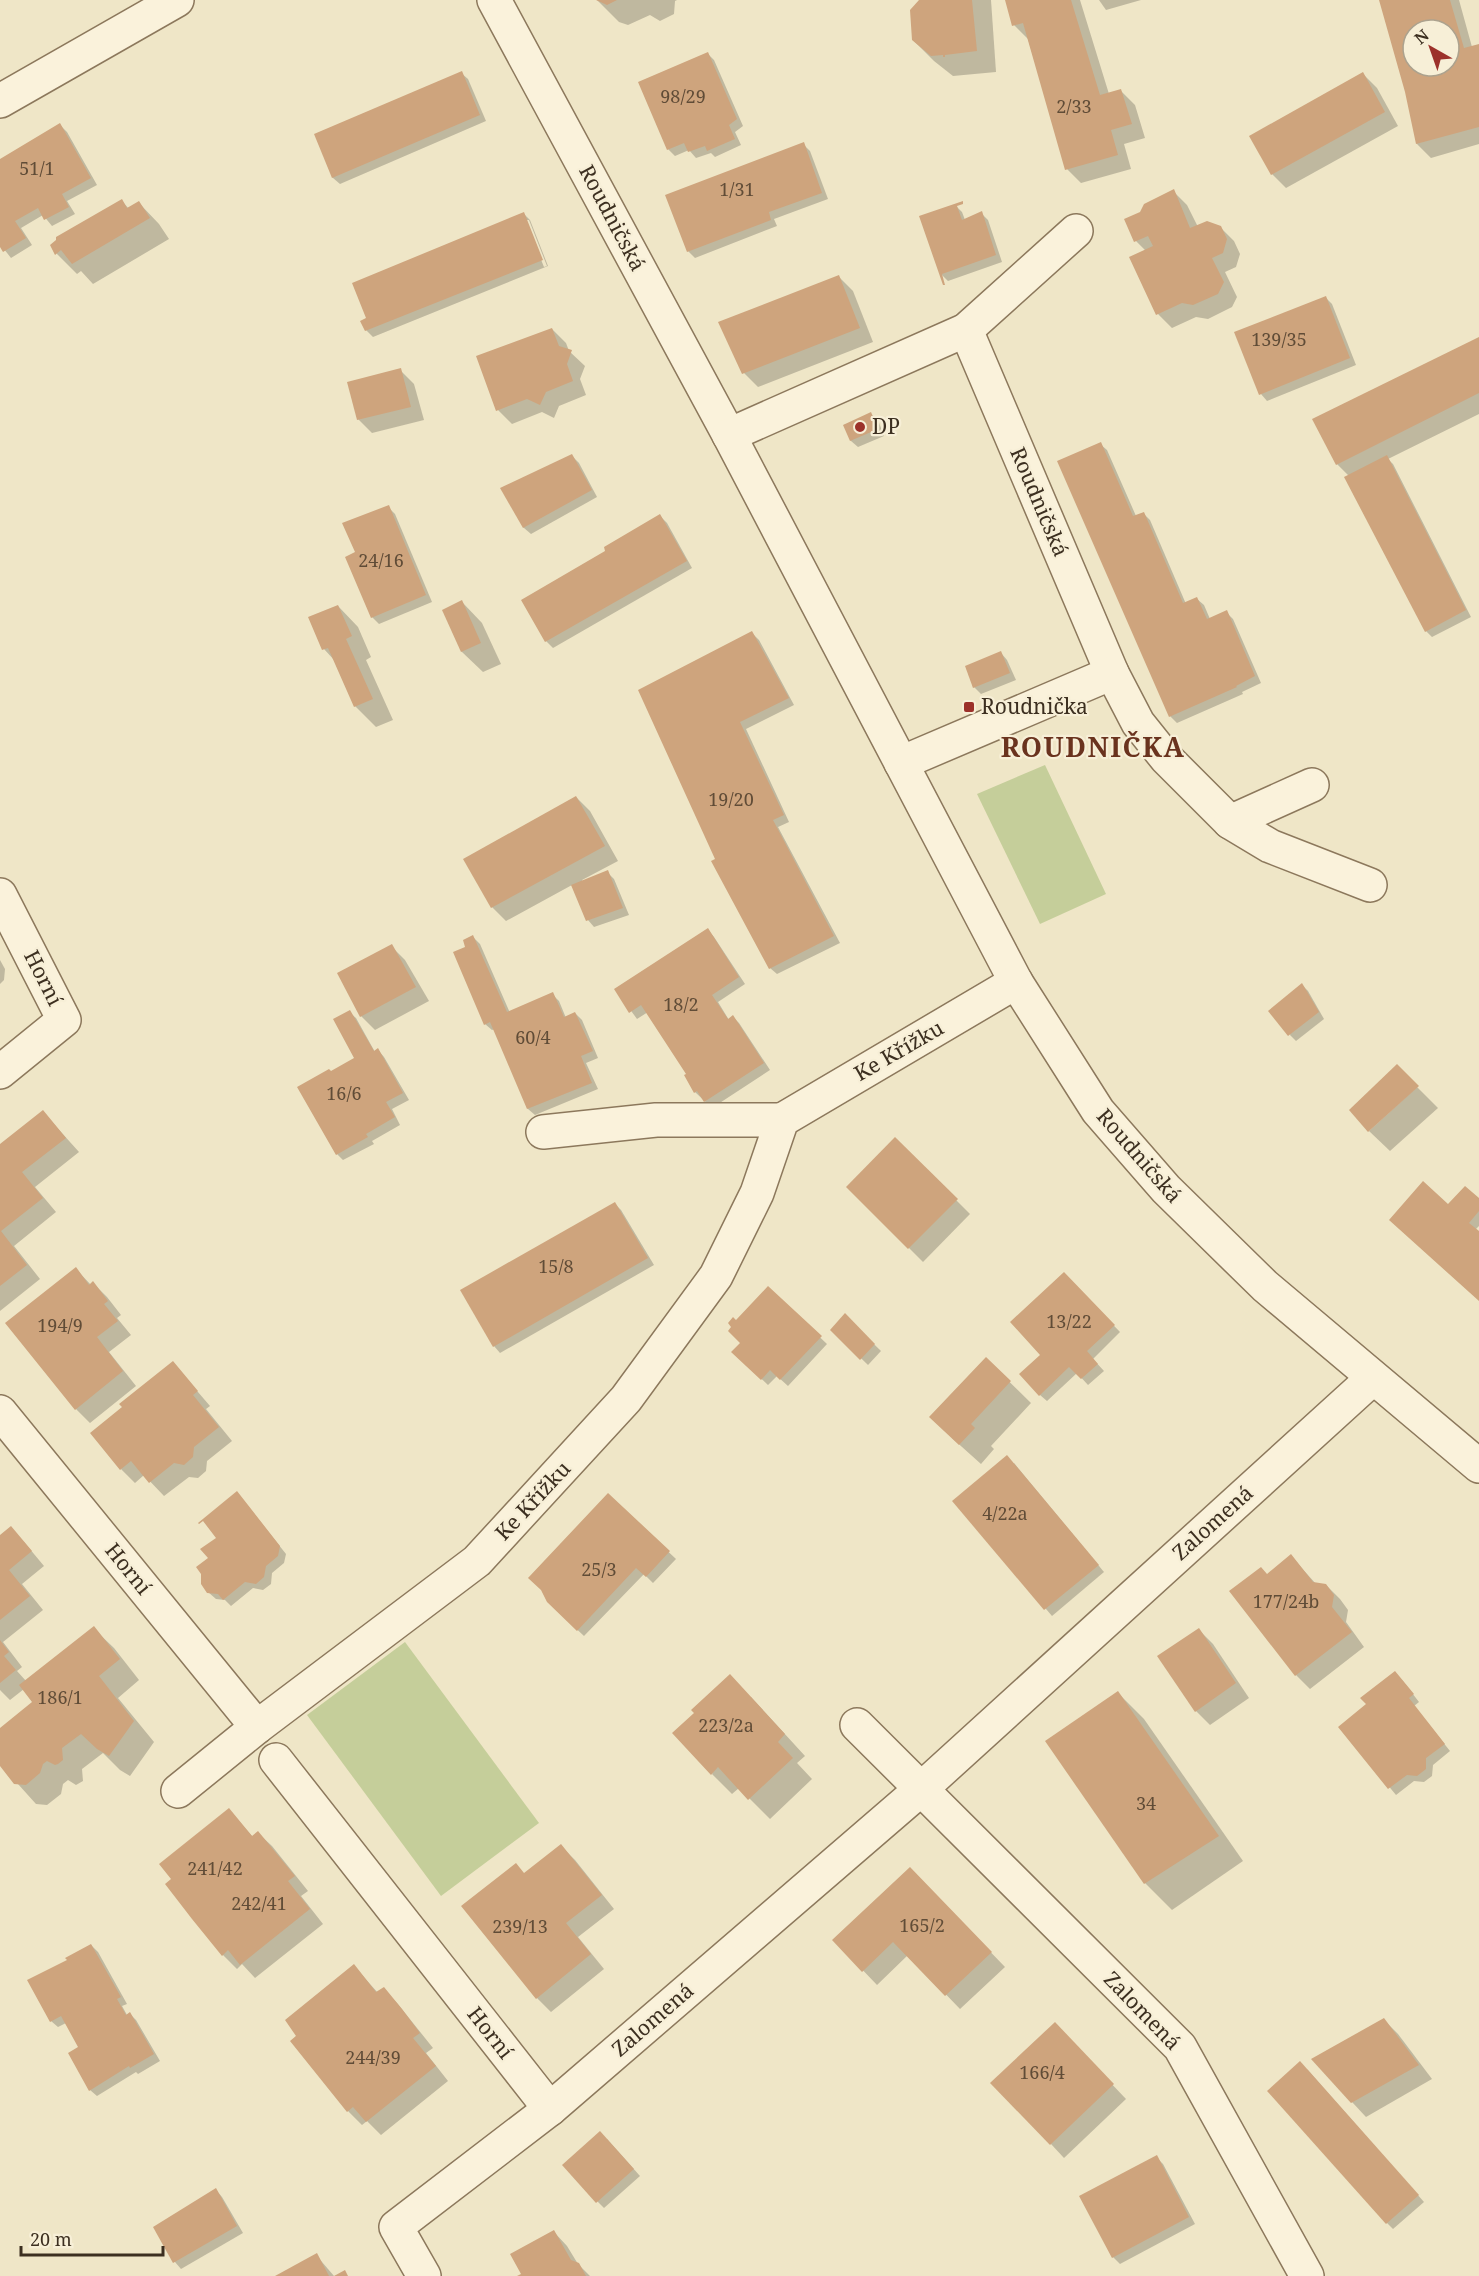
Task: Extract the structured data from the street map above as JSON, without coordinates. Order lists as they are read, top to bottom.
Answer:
{
  "streets": {
    "street": [
      "Roudničská",
      "Horní",
      "Ke Křížku",
      "Zalomená"
    ]
  },
  "crossings": [
    ["Roudničská", "Ke Křížku"],
    ["Roudničská", "Zalomená"],
    ["Horní", "Ke Křížku"],
    ["Horní", "Zalomená"]
  ],
  "districts": ["ROUDNIČKA"],
  "places": {
    "other": ["DP"],
    "transit": ["Roudnička"]
  },
  "house_numbers": [
    "98/29",
    "2/33",
    "51/1",
    "1/31",
    "139/35",
    "24/16",
    "19/20",
    "18/2",
    "60/4",
    "16/6",
    "15/8",
    "13/22",
    "194/9",
    "4/22a",
    "25/3",
    "177/24b",
    "186/1",
    "223/2a",
    "34",
    "241/42",
    "242/41",
    "165/2",
    "239/13",
    "244/39",
    "166/4"
  ],
  "scale_bar": "20 m",
  "north": "top left"
}
